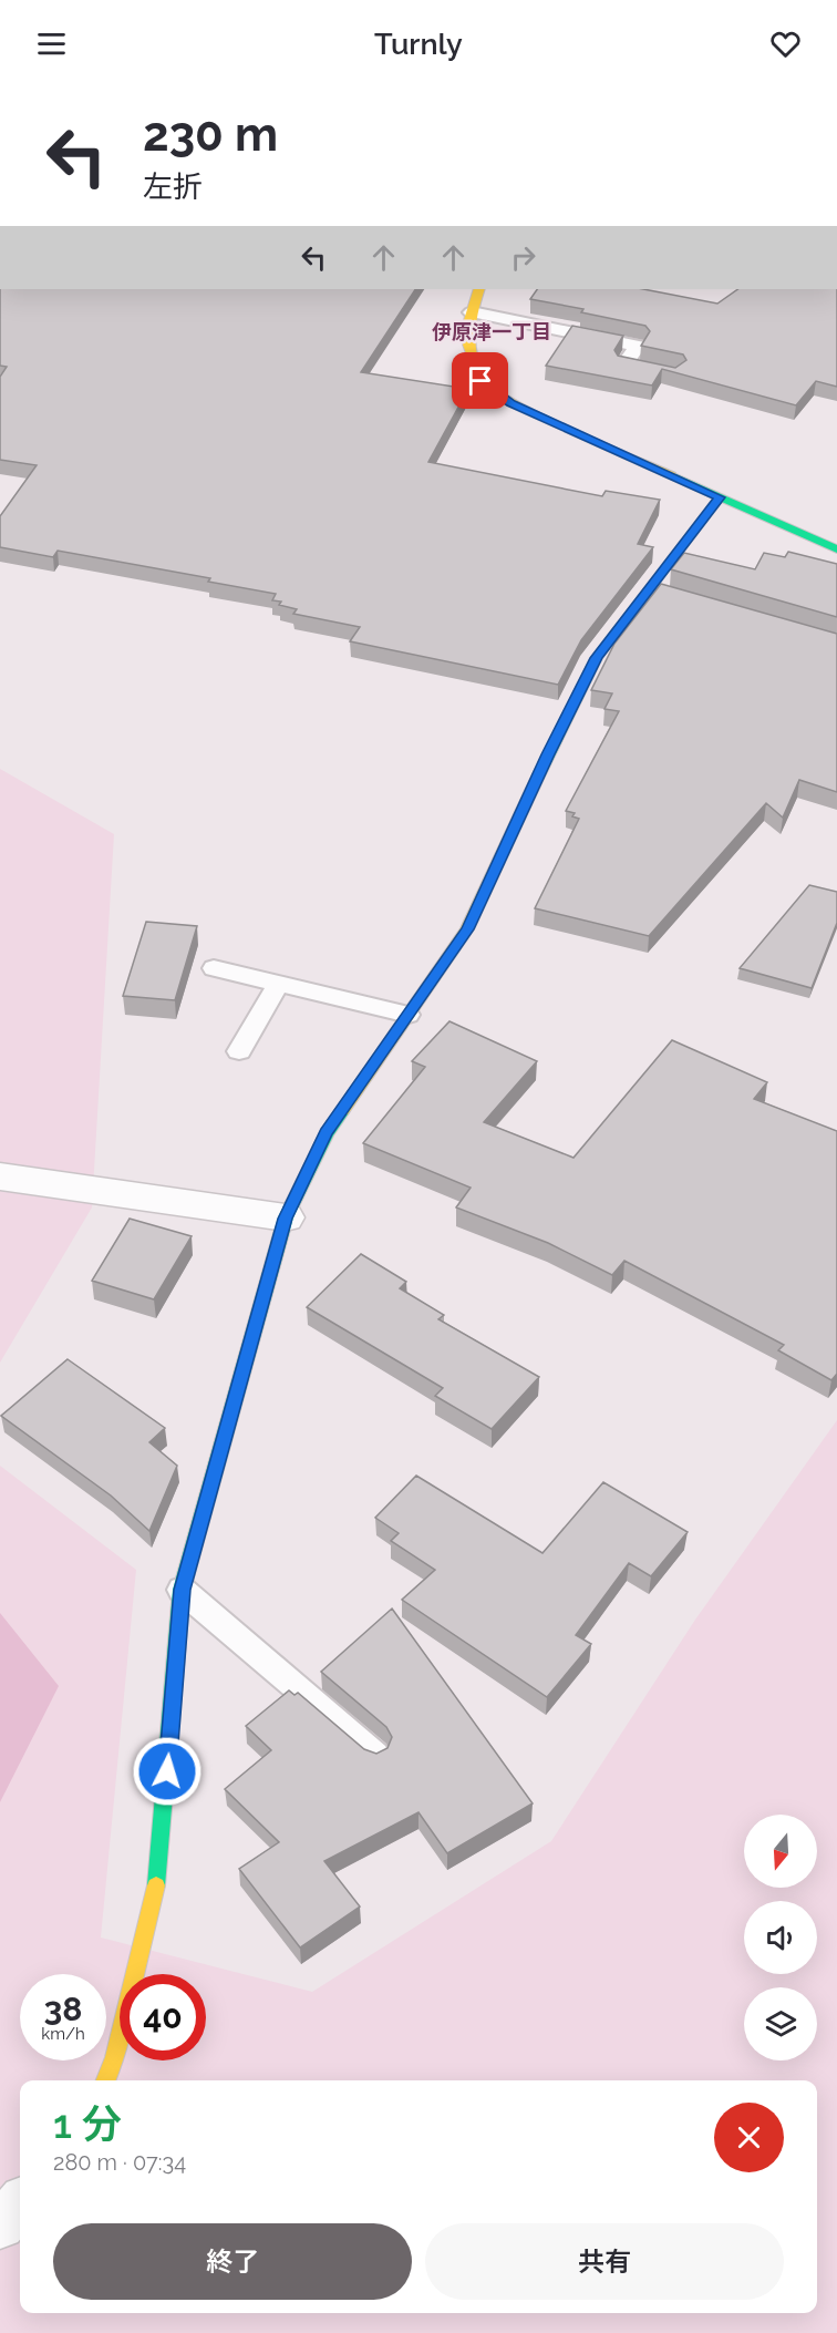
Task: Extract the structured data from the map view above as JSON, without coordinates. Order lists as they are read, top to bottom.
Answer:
{
  "districts": ["伊原津一丁目"],
  "north": "bottom",
  "page": {
    "header": "Turnly",
    "turn": ["230 m", "左折"],
    "speed": "38 km/h",
    "limit": "40",
    "heading": ["1 分", "280 m · 07:34"],
    "buttons": ["終了", "共有"]
  }
}
